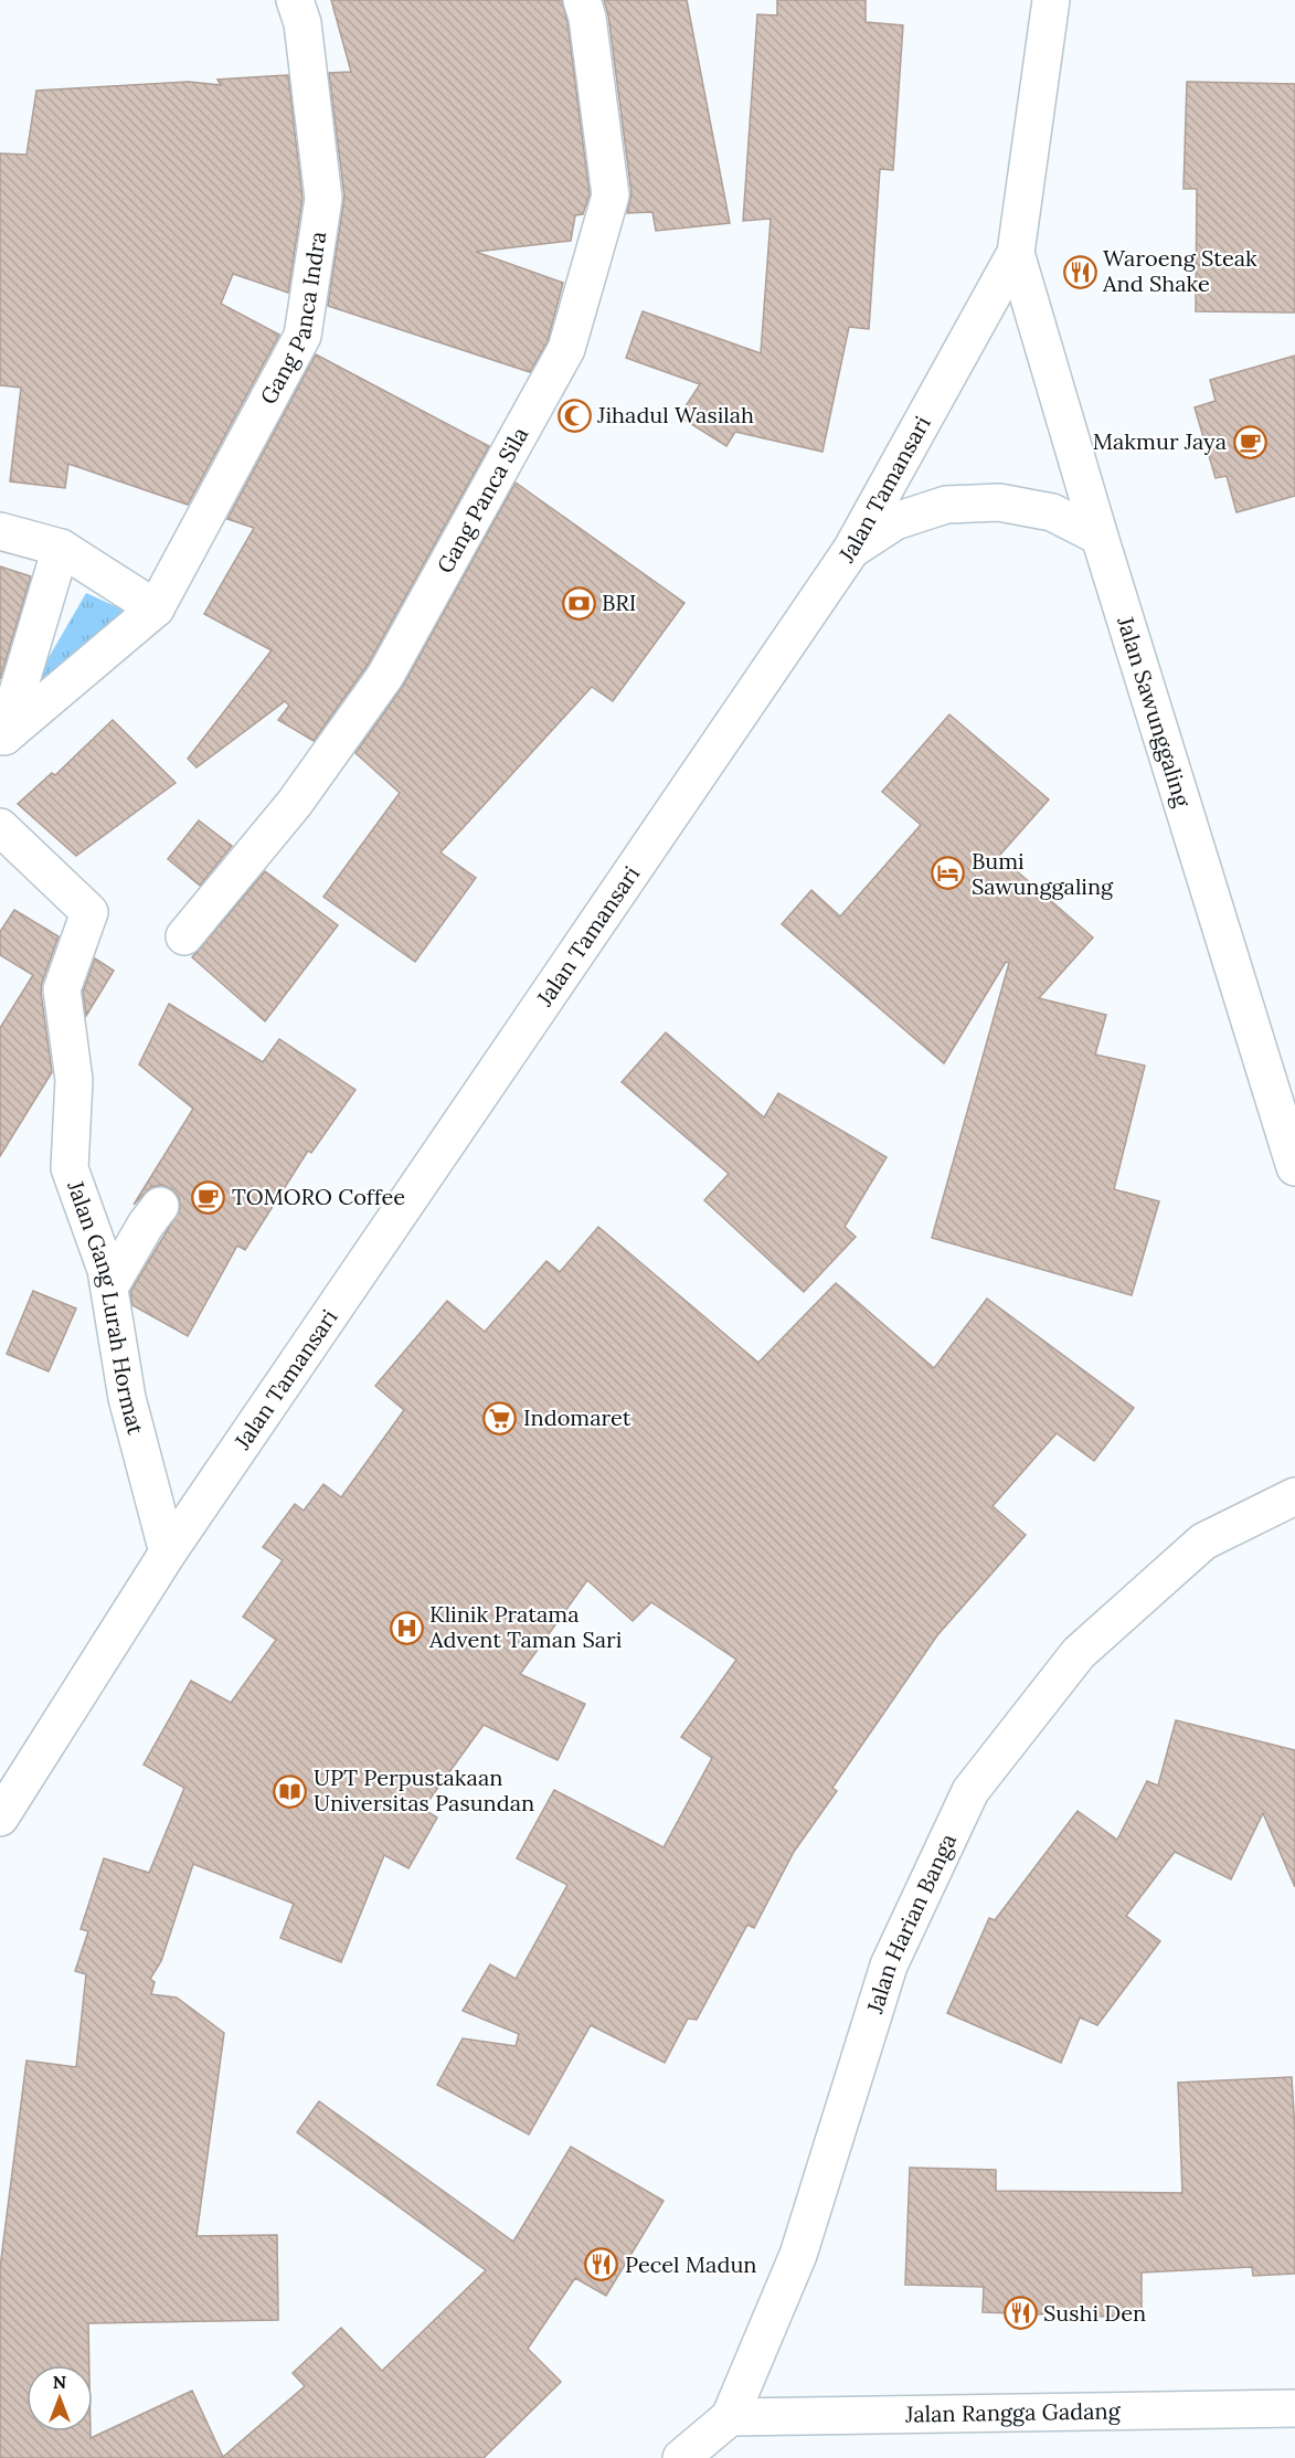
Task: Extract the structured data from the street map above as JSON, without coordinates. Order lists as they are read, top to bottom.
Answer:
{
  "streets": {
    "street": [
      "Gang Panca Indra",
      "Jalan Tamansari",
      "Gang Panca Sila",
      "Jalan Sawunggaling",
      "Jalan Gang Lurah Hormat",
      "Jalan Harian Banga",
      "Jalan Rangga Gadang"
    ]
  },
  "crossings": [
    ["Jalan Tamansari", "Jalan Sawunggaling"],
    ["Jalan Tamansari", "Jalan Gang Lurah Hormat"],
    ["Jalan Harian Banga", "Jalan Rangga Gadang"]
  ],
  "places": {
    "restaurant": ["Waroeng Steak And Shake", "Pecel Madun", "Sushi Den"],
    "mosque": ["Jihadul Wasilah"],
    "cafe": ["Makmur Jaya", "TOMORO Coffee"],
    "bank": ["BRI"],
    "hotel": ["Bumi Sawunggaling"],
    "supermarket": ["Indomaret"],
    "hospital": ["Klinik Pratama Advent Taman Sari"],
    "library": ["UPT Perpustakaan Universitas Pasundan"]
  },
  "north": "top"
}
